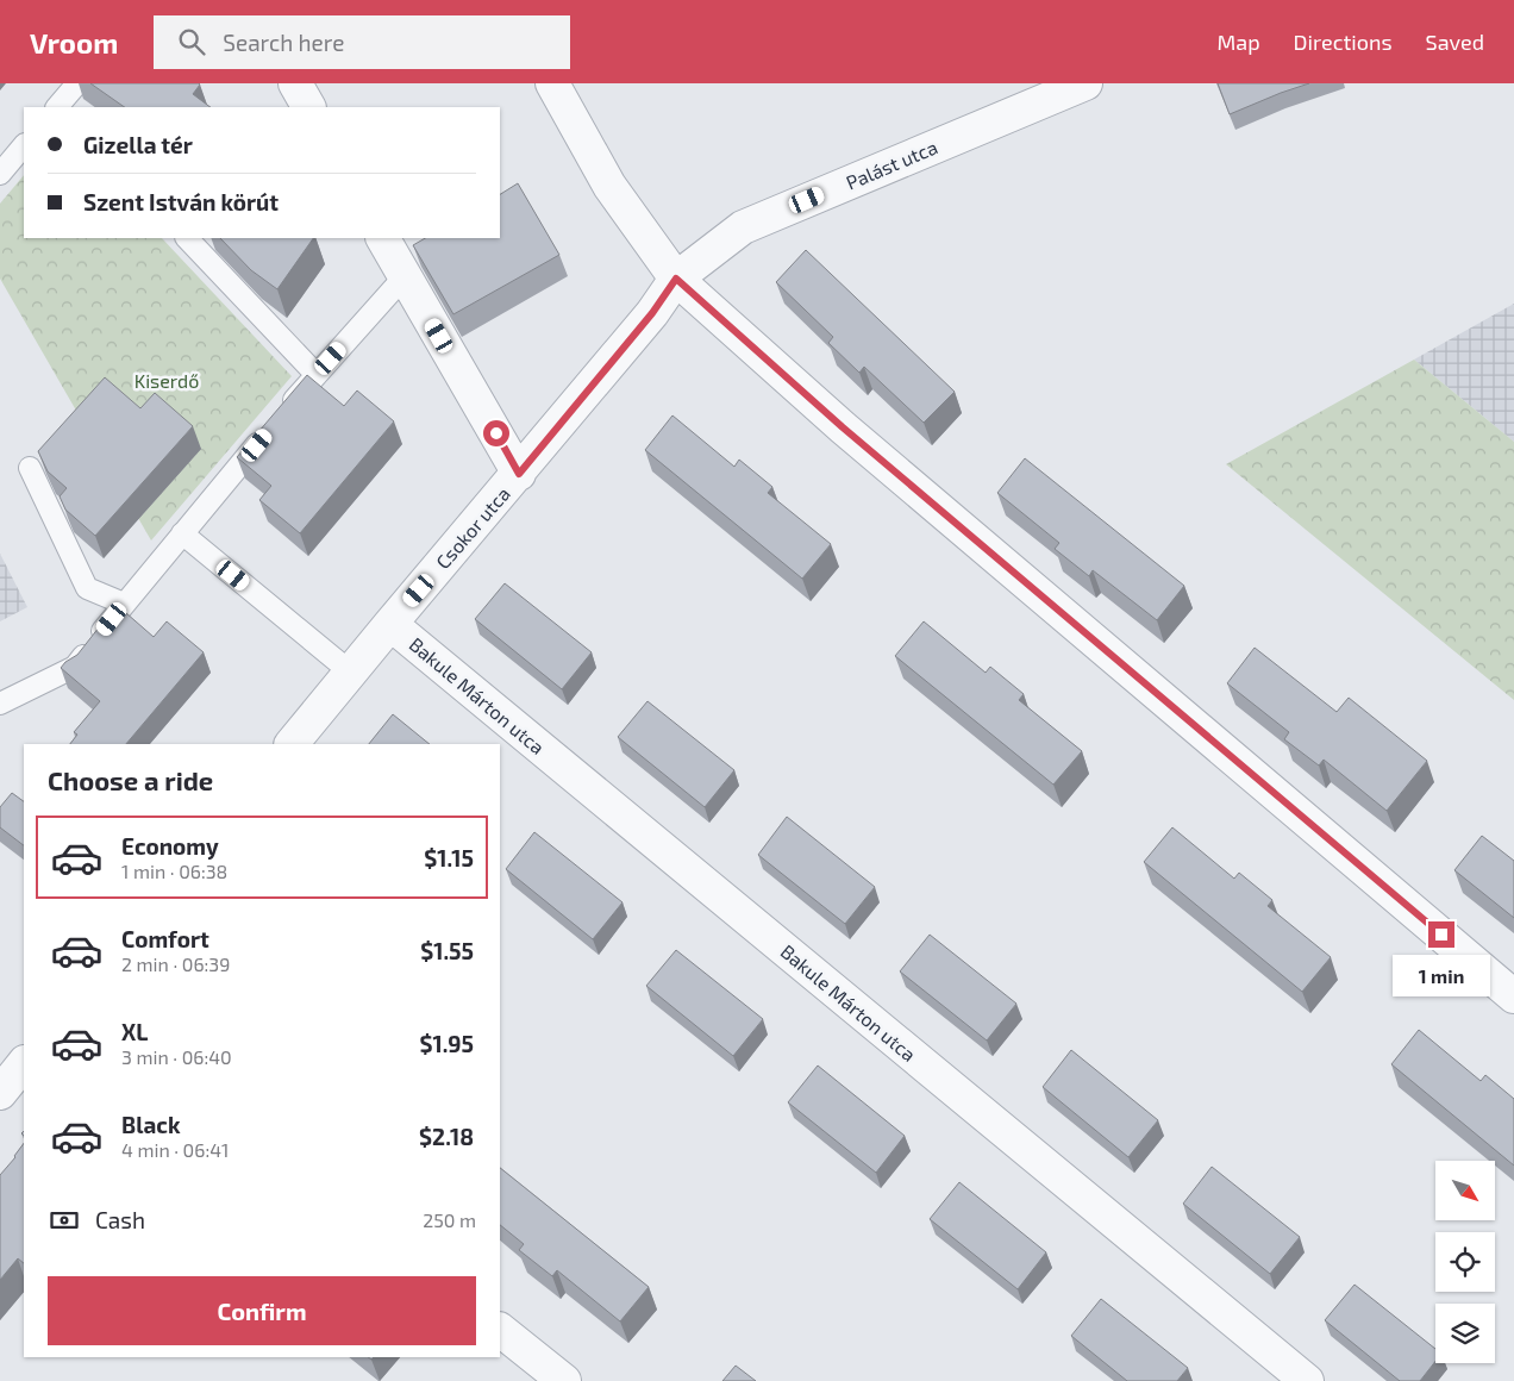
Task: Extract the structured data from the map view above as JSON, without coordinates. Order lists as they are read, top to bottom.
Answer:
{
  "streets": {
    "street": ["Palást utca", "Csokor utca", "Bakule Márton utca"]
  },
  "crossings": [
    ["Palást utca", "Csokor utca"],
    ["Csokor utca", "Bakule Márton utca"]
  ],
  "parks": ["Kiserdő"],
  "north": "bottom right",
  "page": {
    "header": "Vroom",
    "search": "Search here",
    "nav": ["Map", "Directions", "Saved"],
    "banner": ["Gizella tér", "Szent István körút"],
    "heading": "Choose a ride",
    "list": [
      {
        "name": "Economy",
        "note": "1 min · 06:38",
        "value": "$1.15"
      },
      {
        "name": "Comfort",
        "note": "2 min · 06:39",
        "value": "$1.55"
      },
      {
        "name": "XL",
        "note": "3 min · 06:40",
        "value": "$1.95"
      },
      {
        "name": "Black",
        "note": "4 min · 06:41",
        "value": "$2.18"
      }
    ],
    "bubble": "1 min",
    "pay": ["Cash", "250 m"],
    "buttons": "Confirm"
  }
}
